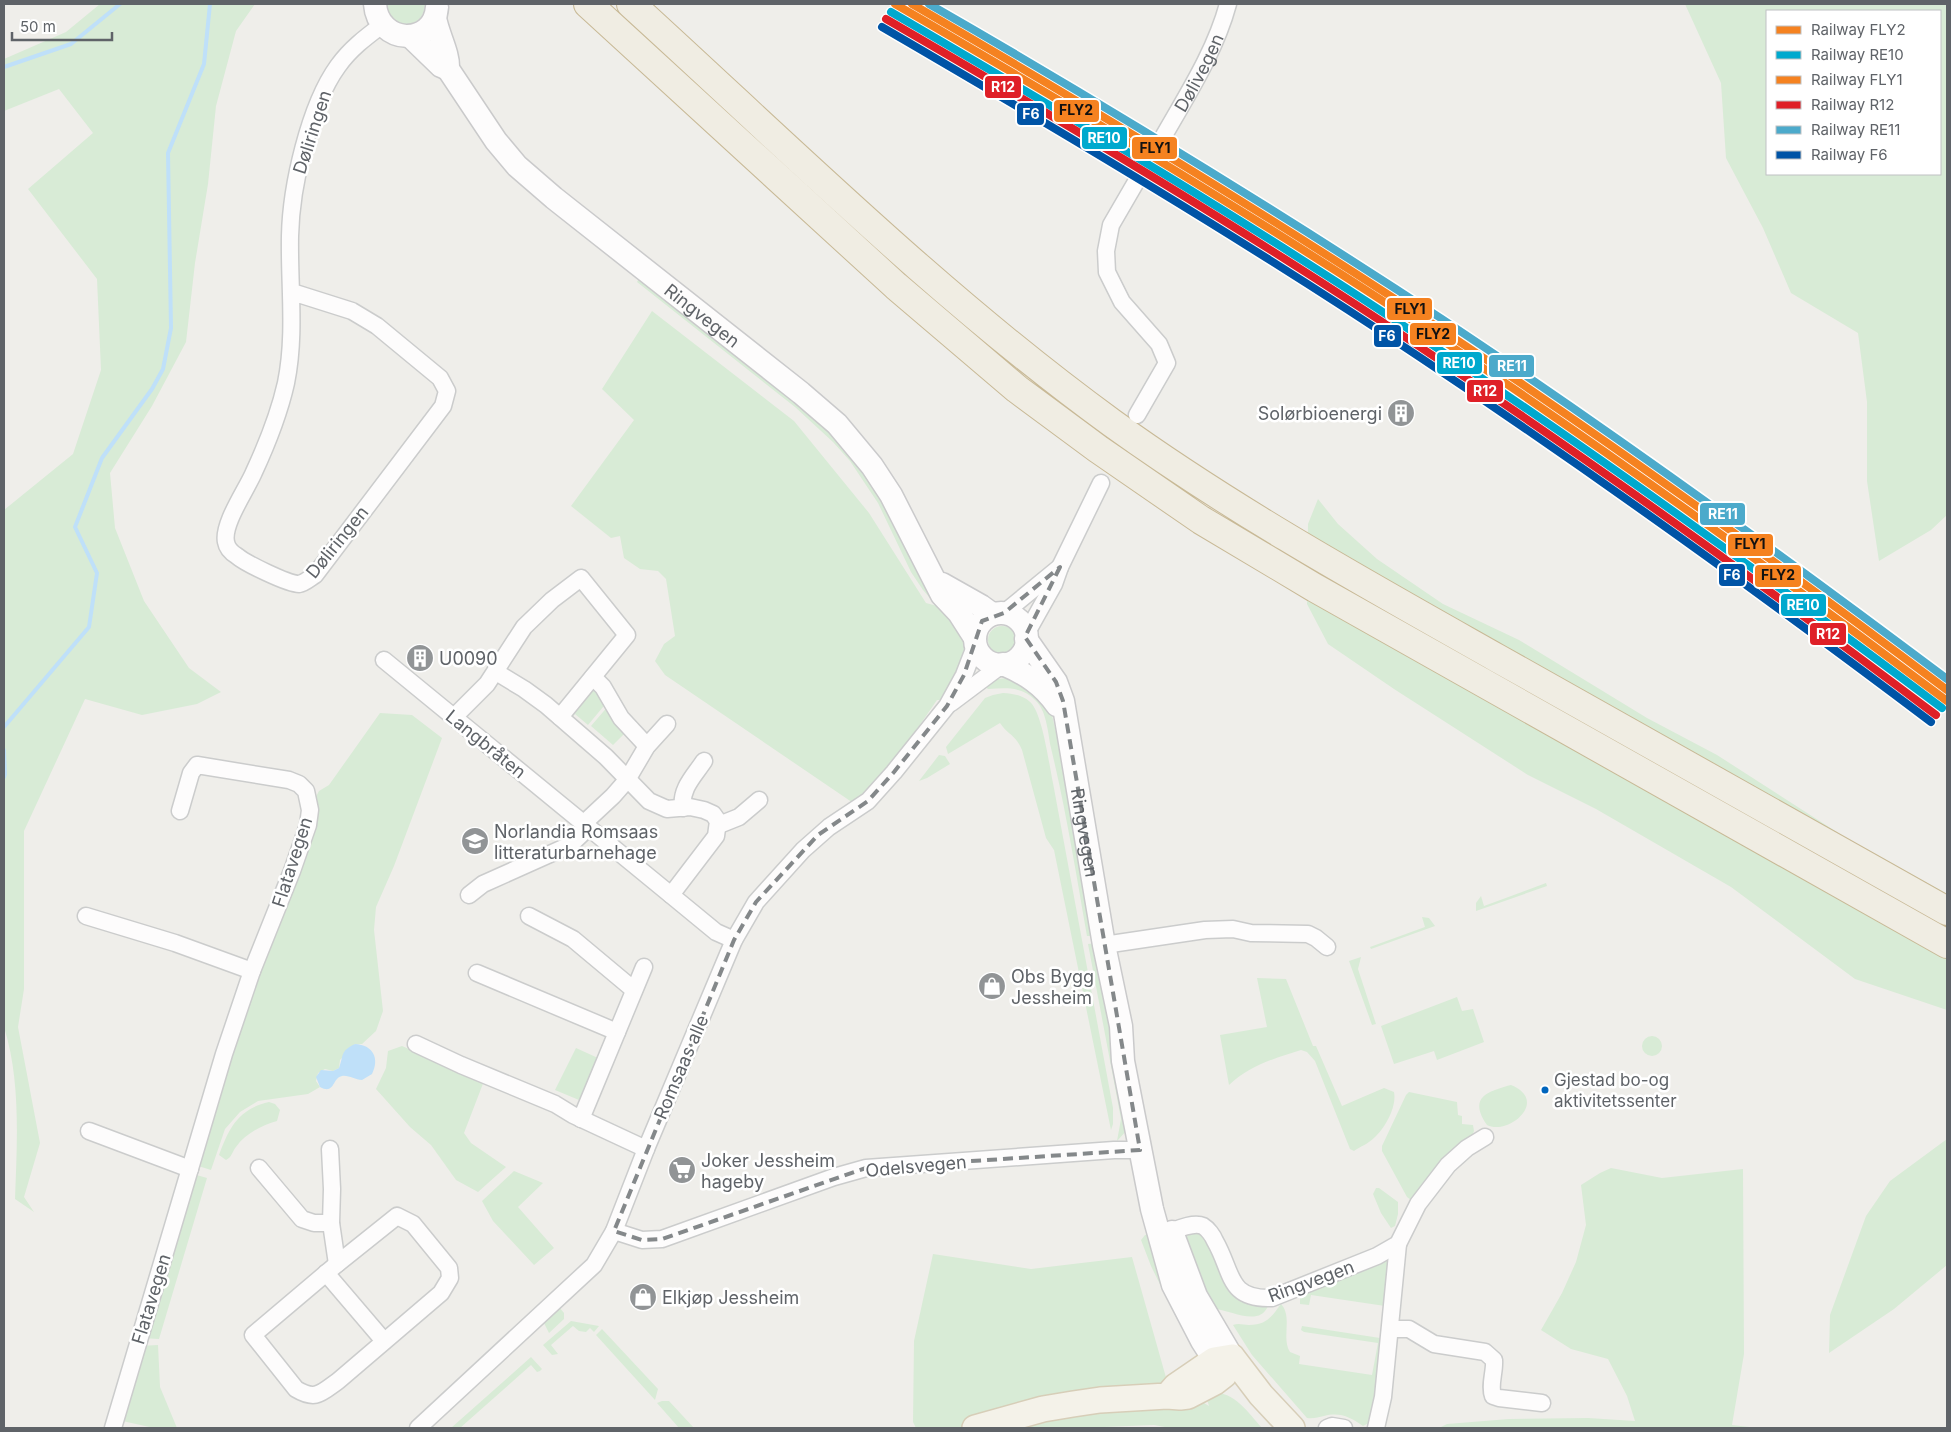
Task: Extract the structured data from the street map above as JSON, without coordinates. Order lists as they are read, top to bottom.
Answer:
{
  "streets": {
    "main road": ["Ringvegen"],
    "street": [
      "Dølivegen",
      "Døliringen",
      "Langbråten",
      "Flatavegen",
      "Romsaas alle",
      "Odelsvegen"
    ]
  },
  "crossings": [
    ["Ringvegen", "Romsaas alle"],
    ["Ringvegen", "Odelsvegen"],
    ["Langbråten", "Romsaas alle"],
    ["Romsaas alle", "Odelsvegen"]
  ],
  "places": {
    "building": ["Solørbioenergi", "U0090"],
    "school or university": ["Norlandia Romsaas litteraturbarnehage"],
    "shop": ["Obs Bygg Jessheim", "Elkjøp Jessheim"],
    "other": ["Gjestad bo-og aktivitetssenter"],
    "supermarket": ["Joker Jessheim hageby"]
  },
  "lines": [
    "rail line FLY2",
    "rail line FLY1",
    "rail line RE11",
    "rail line RE10",
    "rail line R12",
    "rail line F6"
  ],
  "legend": [
    "Railway FLY2",
    "Railway RE10",
    "Railway FLY1",
    "Railway R12",
    "Railway RE11",
    "Railway F6"
  ],
  "scale_bar": "50 m"
}
